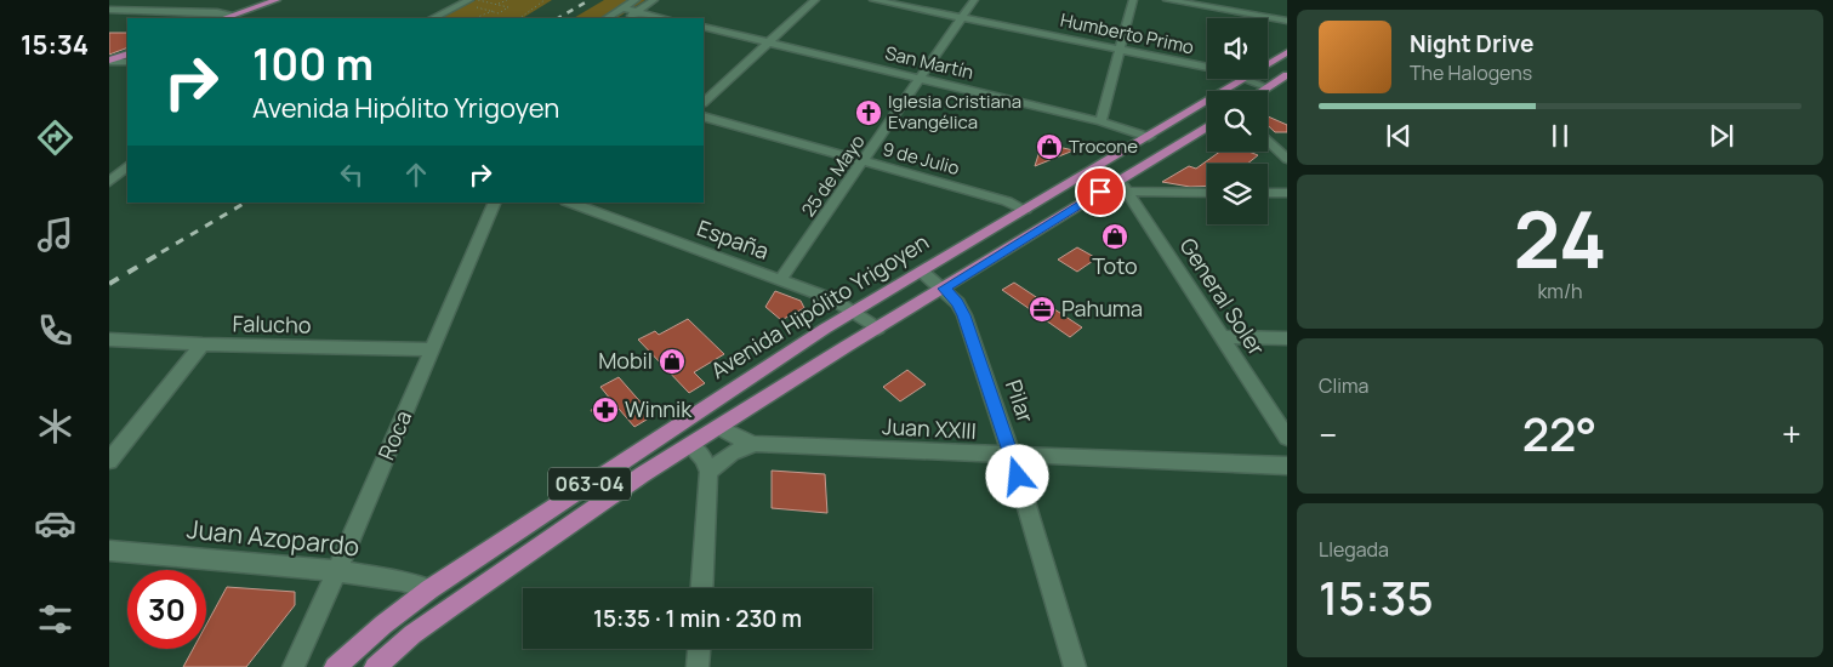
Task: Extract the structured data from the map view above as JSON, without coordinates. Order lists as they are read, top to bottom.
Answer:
{
  "streets": {
    "main road": ["Avenida Hipólito Yrigoyen", "063-04"],
    "street": [
      "Humberto Primo",
      "San Martín",
      "9 de Julio",
      "25 de Mayo",
      "España",
      "General Soler",
      "Falucho",
      "Pilar",
      "Juan XXIII",
      "Roca",
      "Juan Azopardo"
    ]
  },
  "crossings": [
    ["Humberto Primo", "25 de Mayo"],
    ["San Martín", "25 de Mayo"],
    ["San Martín", "Avenida Hipólito Yrigoyen"],
    ["9 de Julio", "25 de Mayo"],
    ["9 de Julio", "Avenida Hipólito Yrigoyen"],
    ["25 de Mayo", "España"],
    ["España", "Avenida Hipólito Yrigoyen"],
    ["España", "063-04"],
    ["General Soler", "063-04"],
    ["Avenida Hipólito Yrigoyen", "Pilar"],
    ["Avenida Hipólito Yrigoyen", "Juan Azopardo"],
    ["Falucho", "Roca"],
    ["Pilar", "Juan XXIII"],
    ["Pilar", "063-04"],
    ["Juan XXIII", "063-04"],
    ["Roca", "Juan Azopardo"]
  ],
  "places": {
    "church": ["Iglesia Cristiana Evangélica"],
    "shop": ["Trocone", "Toto", "Mobil"],
    "office": ["Pahuma"],
    "pharmacy": ["Winnik"]
  },
  "page": {
    "tabs": "15:34",
    "turn": ["100 m", "Avenida Hipólito Yrigoyen"],
    "song": ["Night Drive", "The Halogens"],
    "tile": [
      ["24", "km/h"],
      "Clima",
      ["Llegada", "15:35"]
    ],
    "heat": ["−", "22°", "+"],
    "limit": "30",
    "trip": "15:35 · 1 min · 230 m"
  }
}
